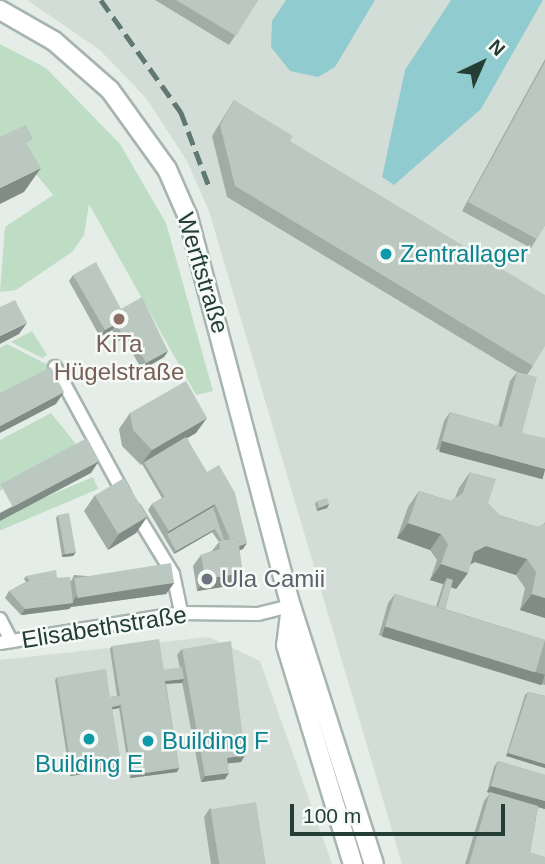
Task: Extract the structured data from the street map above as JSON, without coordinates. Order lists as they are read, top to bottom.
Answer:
{
  "streets": {
    "main road": ["Werftstraße"],
    "street": ["Elisabethstraße"]
  },
  "crossings": [
    ["Werftstraße", "Elisabethstraße"]
  ],
  "places": [
    "Zentrallager",
    "KiTa Hügelstraße",
    "Ula Camii",
    "Building E",
    "Building F"
  ],
  "scale_bar": "100 m",
  "north": "top right"
}
